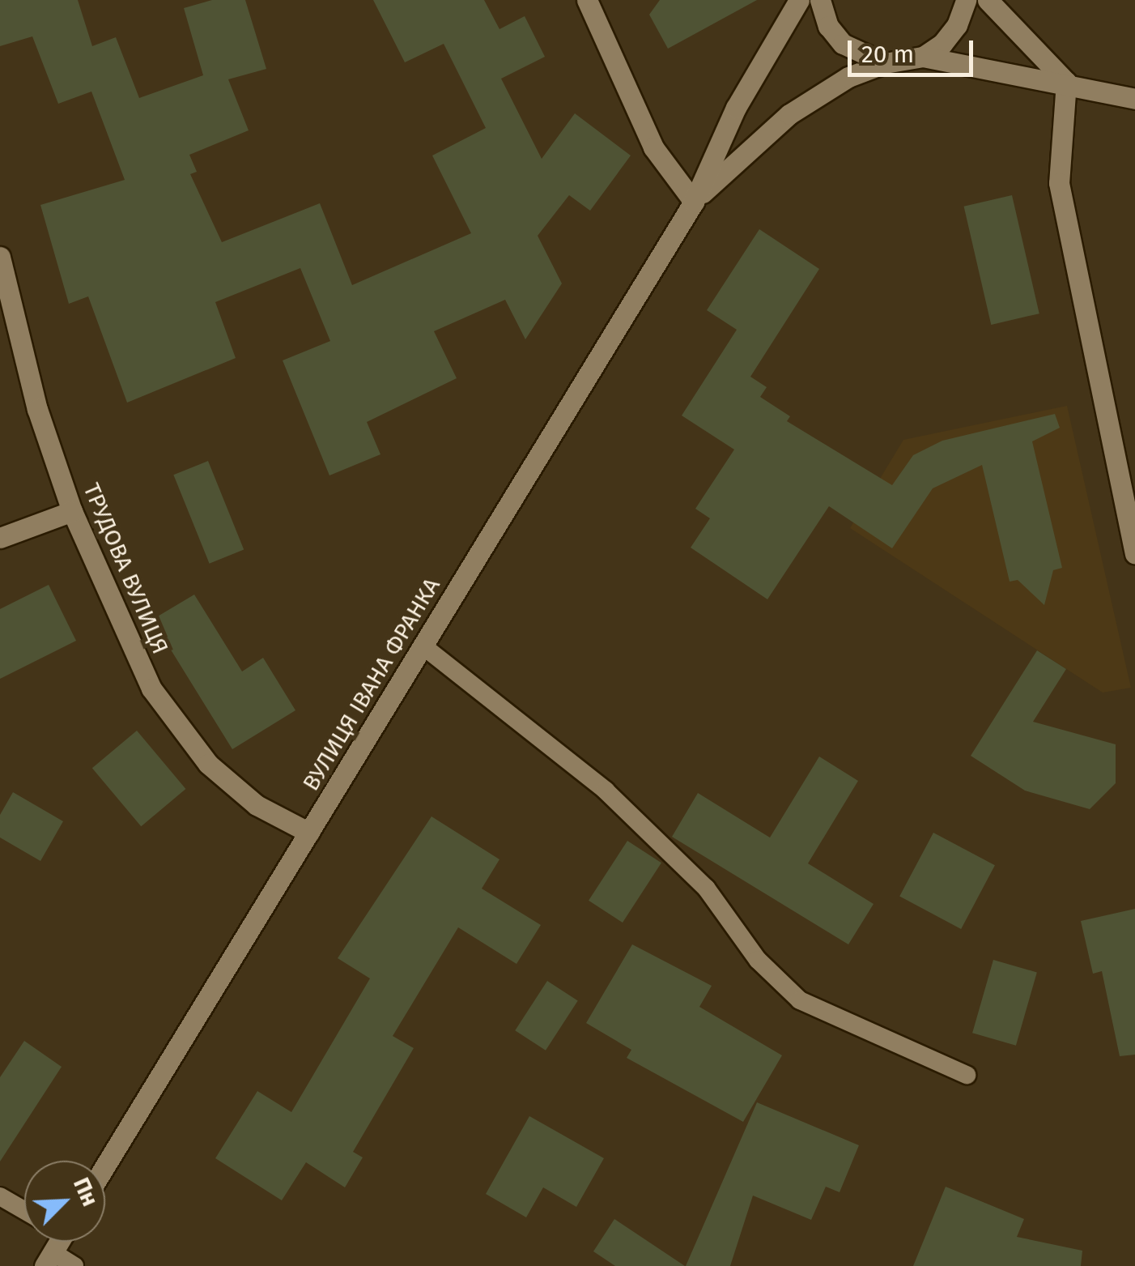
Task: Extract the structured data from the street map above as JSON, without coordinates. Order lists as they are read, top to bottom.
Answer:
{
  "streets": {
    "main road": ["ТРУДОВА ВУЛИЦЯ", "ВУЛИЦЯ ІВАНА ФРАНКА"]
  },
  "crossings": [
    ["ТРУДОВА ВУЛИЦЯ", "ВУЛИЦЯ ІВАНА ФРАНКА"]
  ],
  "scale_bar": "20 m",
  "north": "top right"
}
